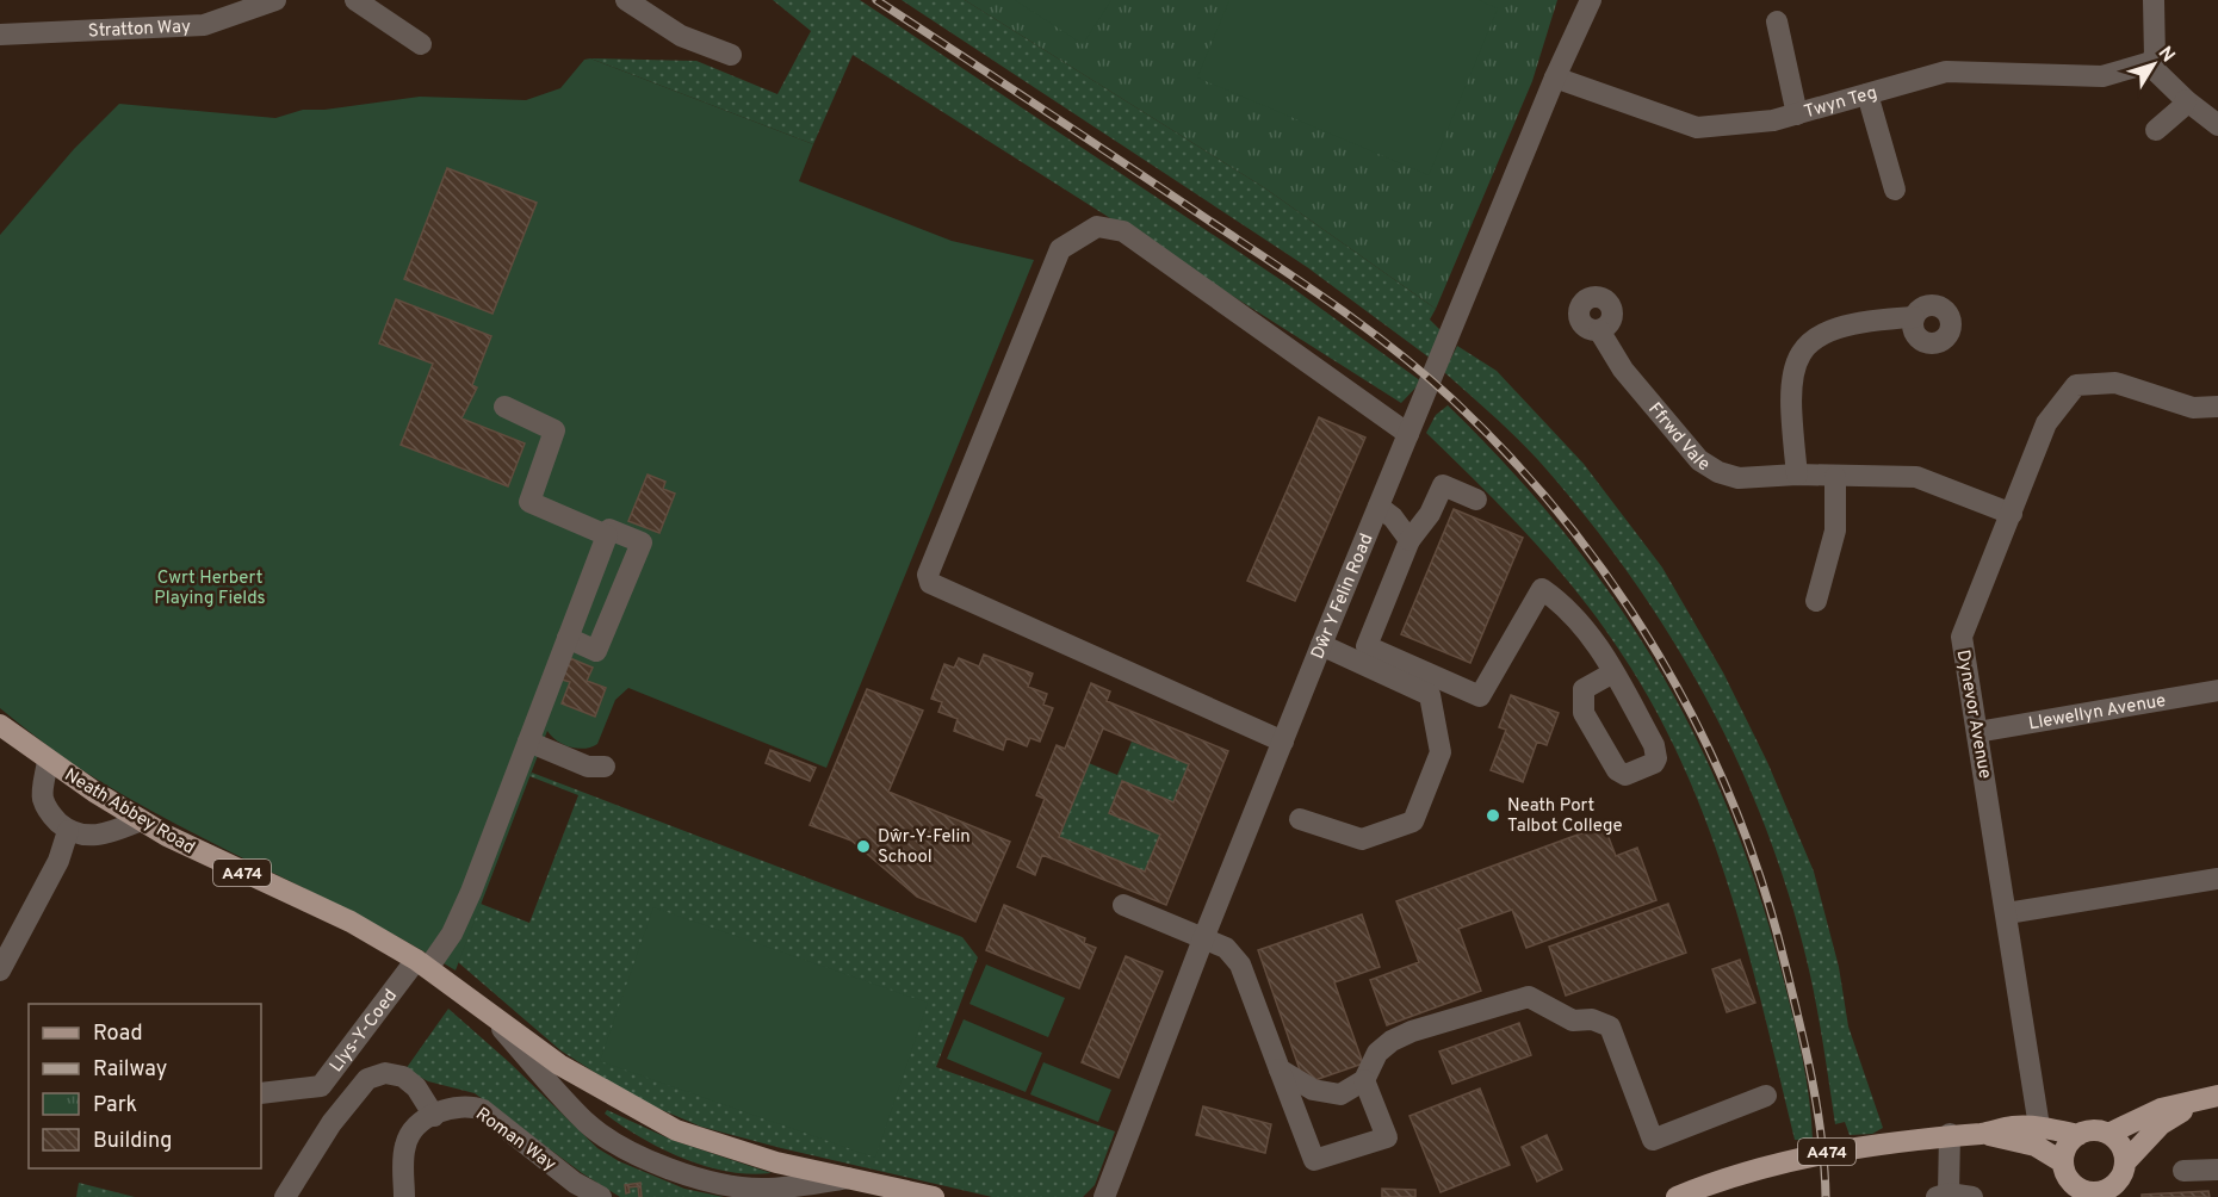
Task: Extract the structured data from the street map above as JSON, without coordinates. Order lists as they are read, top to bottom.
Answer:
{
  "streets": {
    "main road": ["Neath Abbey Road", "A474"],
    "street": [
      "Stratton Way",
      "Twyn Teg",
      "Ffrwd Vale",
      "Dŵr Y Felin Road",
      "Llewellyn Avenue",
      "Dynevor Avenue",
      "Llys-Y-Coed",
      "Roman Way"
    ]
  },
  "crossings": [
    ["Twyn Teg", "Dŵr Y Felin Road"],
    ["Ffrwd Vale", "Dynevor Avenue"],
    ["Llewellyn Avenue", "Dynevor Avenue"],
    ["Dynevor Avenue", "A474"],
    ["Neath Abbey Road", "Llys-Y-Coed"]
  ],
  "parks": ["Cwrt Herbert Playing Fields"],
  "places": ["Neath Port Talbot College", "Dŵr-Y-Felin School"],
  "legend": [
    "Road",
    "Railway",
    "Park",
    "Building"
  ],
  "north": "top right"
}
